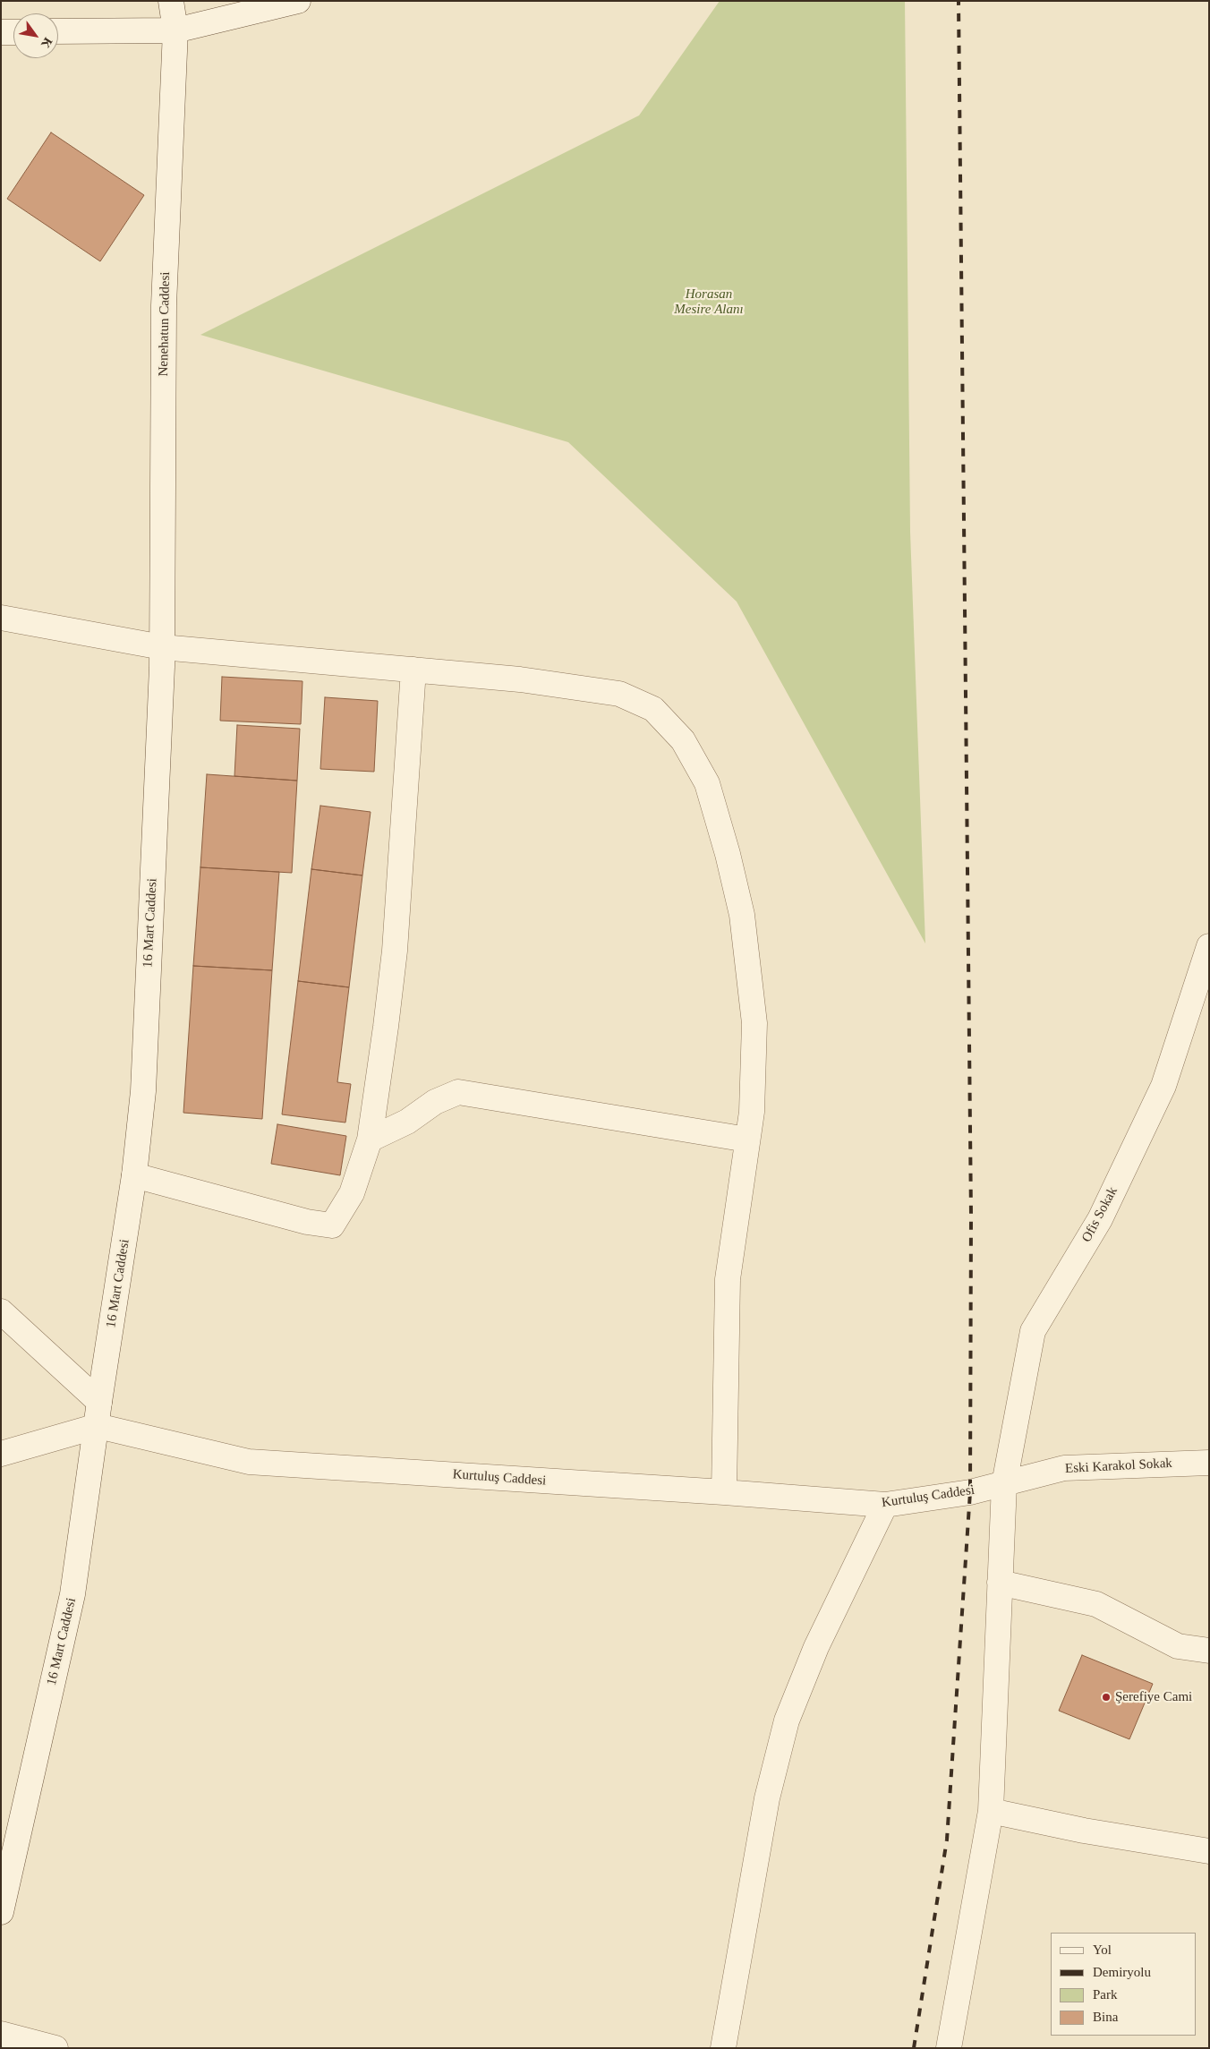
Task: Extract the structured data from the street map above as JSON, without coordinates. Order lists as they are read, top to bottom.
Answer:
{
  "streets": {
    "street": [
      "Nenehatun Caddesi",
      "16 Mart Caddesi",
      "Ofis Sokak",
      "Eski Karakol Sokak",
      "Kurtuluş Caddesi"
    ]
  },
  "crossings": [
    ["Nenehatun Caddesi", "16 Mart Caddesi"],
    ["16 Mart Caddesi", "Kurtuluş Caddesi"],
    ["Ofis Sokak", "Eski Karakol Sokak"],
    ["Ofis Sokak", "Kurtuluş Caddesi"],
    ["Eski Karakol Sokak", "Kurtuluş Caddesi"]
  ],
  "parks": ["Horasan Mesire Alanı"],
  "places": ["Şerefiye Cami"],
  "legend": [
    "Yol",
    "Demiryolu",
    "Park",
    "Bina"
  ],
  "north": "bottom right"
}
